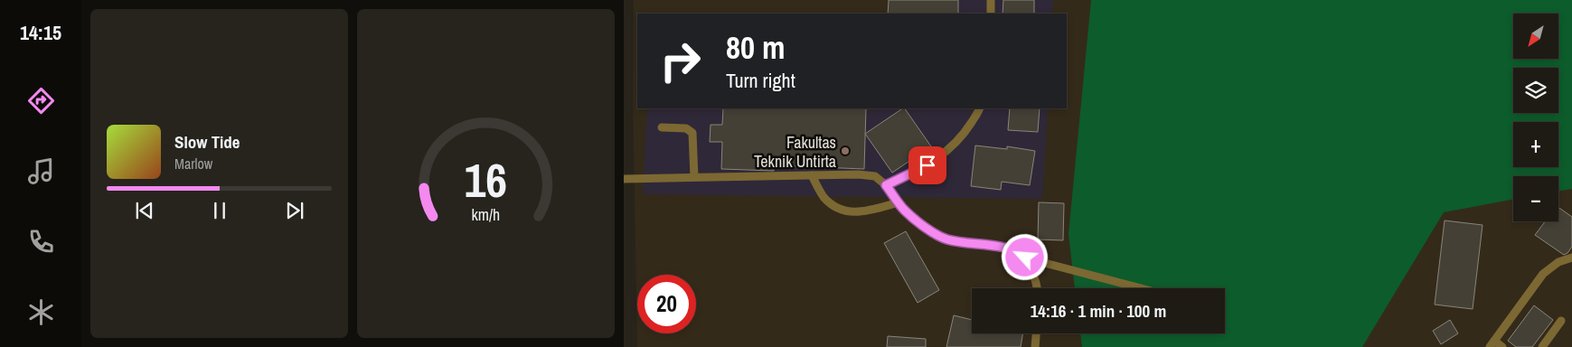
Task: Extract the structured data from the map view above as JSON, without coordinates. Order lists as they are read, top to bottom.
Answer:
{
  "places": ["Fakultas Teknik Untirta"],
  "north": "bottom left",
  "page": {
    "tabs": "14:15",
    "map_buttons": ["+", "−"],
    "turn": ["80 m", "Turn right"],
    "song": ["Slow Tide", "Marlow"],
    "limit": "20",
    "trip": "14:16 · 1 min · 100 m",
    "gauge": ["16", "km/h"]
  }
}
